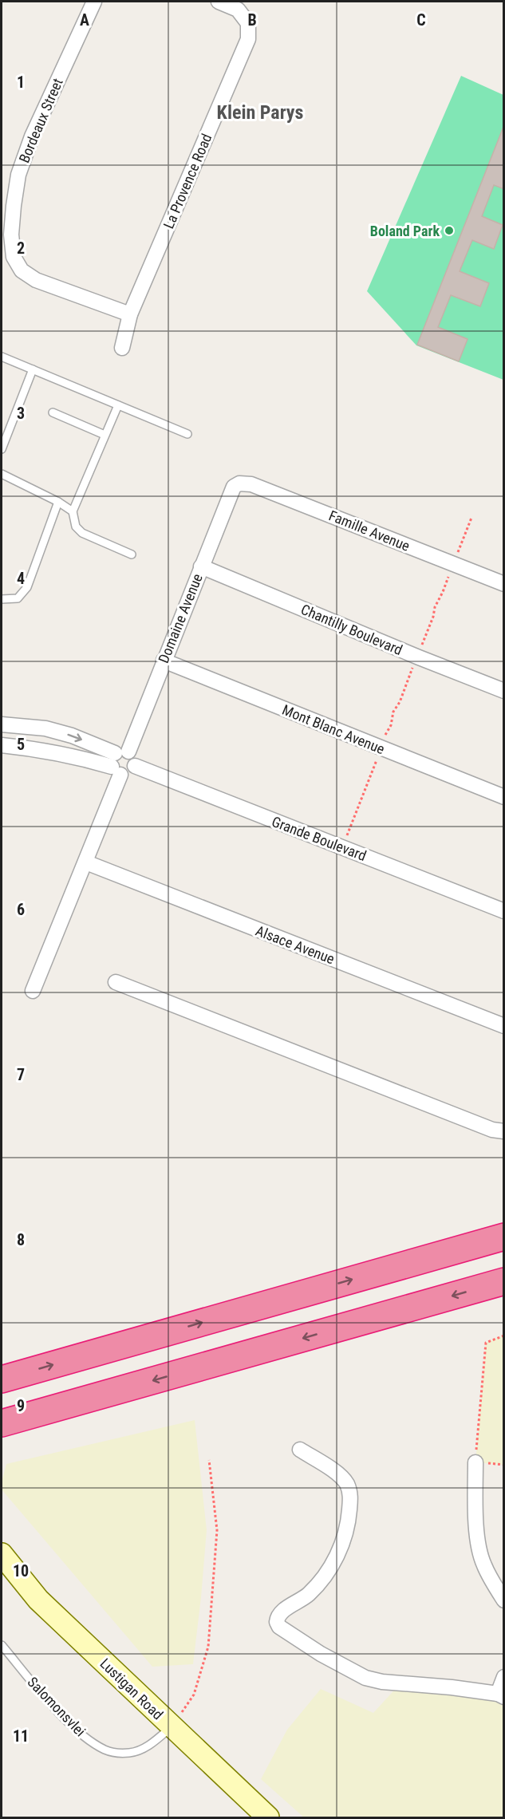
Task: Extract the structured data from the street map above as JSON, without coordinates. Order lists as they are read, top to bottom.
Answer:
{
  "streets": {
    "main road": ["Lustigan Road"],
    "street": [
      "Bordeaux Street",
      "La Provence Road",
      "Famille Avenue",
      "Domaine Avenue",
      "Chantilly Boulevard",
      "Mont Blanc Avenue",
      "Grande Boulevard",
      "Alsace Avenue"
    ],
    "lane": ["Salomonsvlei"]
  },
  "crossings": [
    ["Bordeaux Street", "La Provence Road"],
    ["Famille Avenue", "Domaine Avenue"],
    ["Domaine Avenue", "Chantilly Boulevard"],
    ["Domaine Avenue", "Mont Blanc Avenue"],
    ["Domaine Avenue", "Grande Boulevard"],
    ["Domaine Avenue", "Alsace Avenue"],
    ["Lustigan Road", "Salomonsvlei"]
  ],
  "districts": ["Klein Parys"],
  "places": ["Boland Park"],
  "grid": {
    "columns": ["A", "B", "C"],
    "rows": [
      "1",
      "2",
      "3",
      "4",
      "5",
      "6",
      "7",
      "8",
      "9",
      "10",
      "11"
    ]
  }
}
